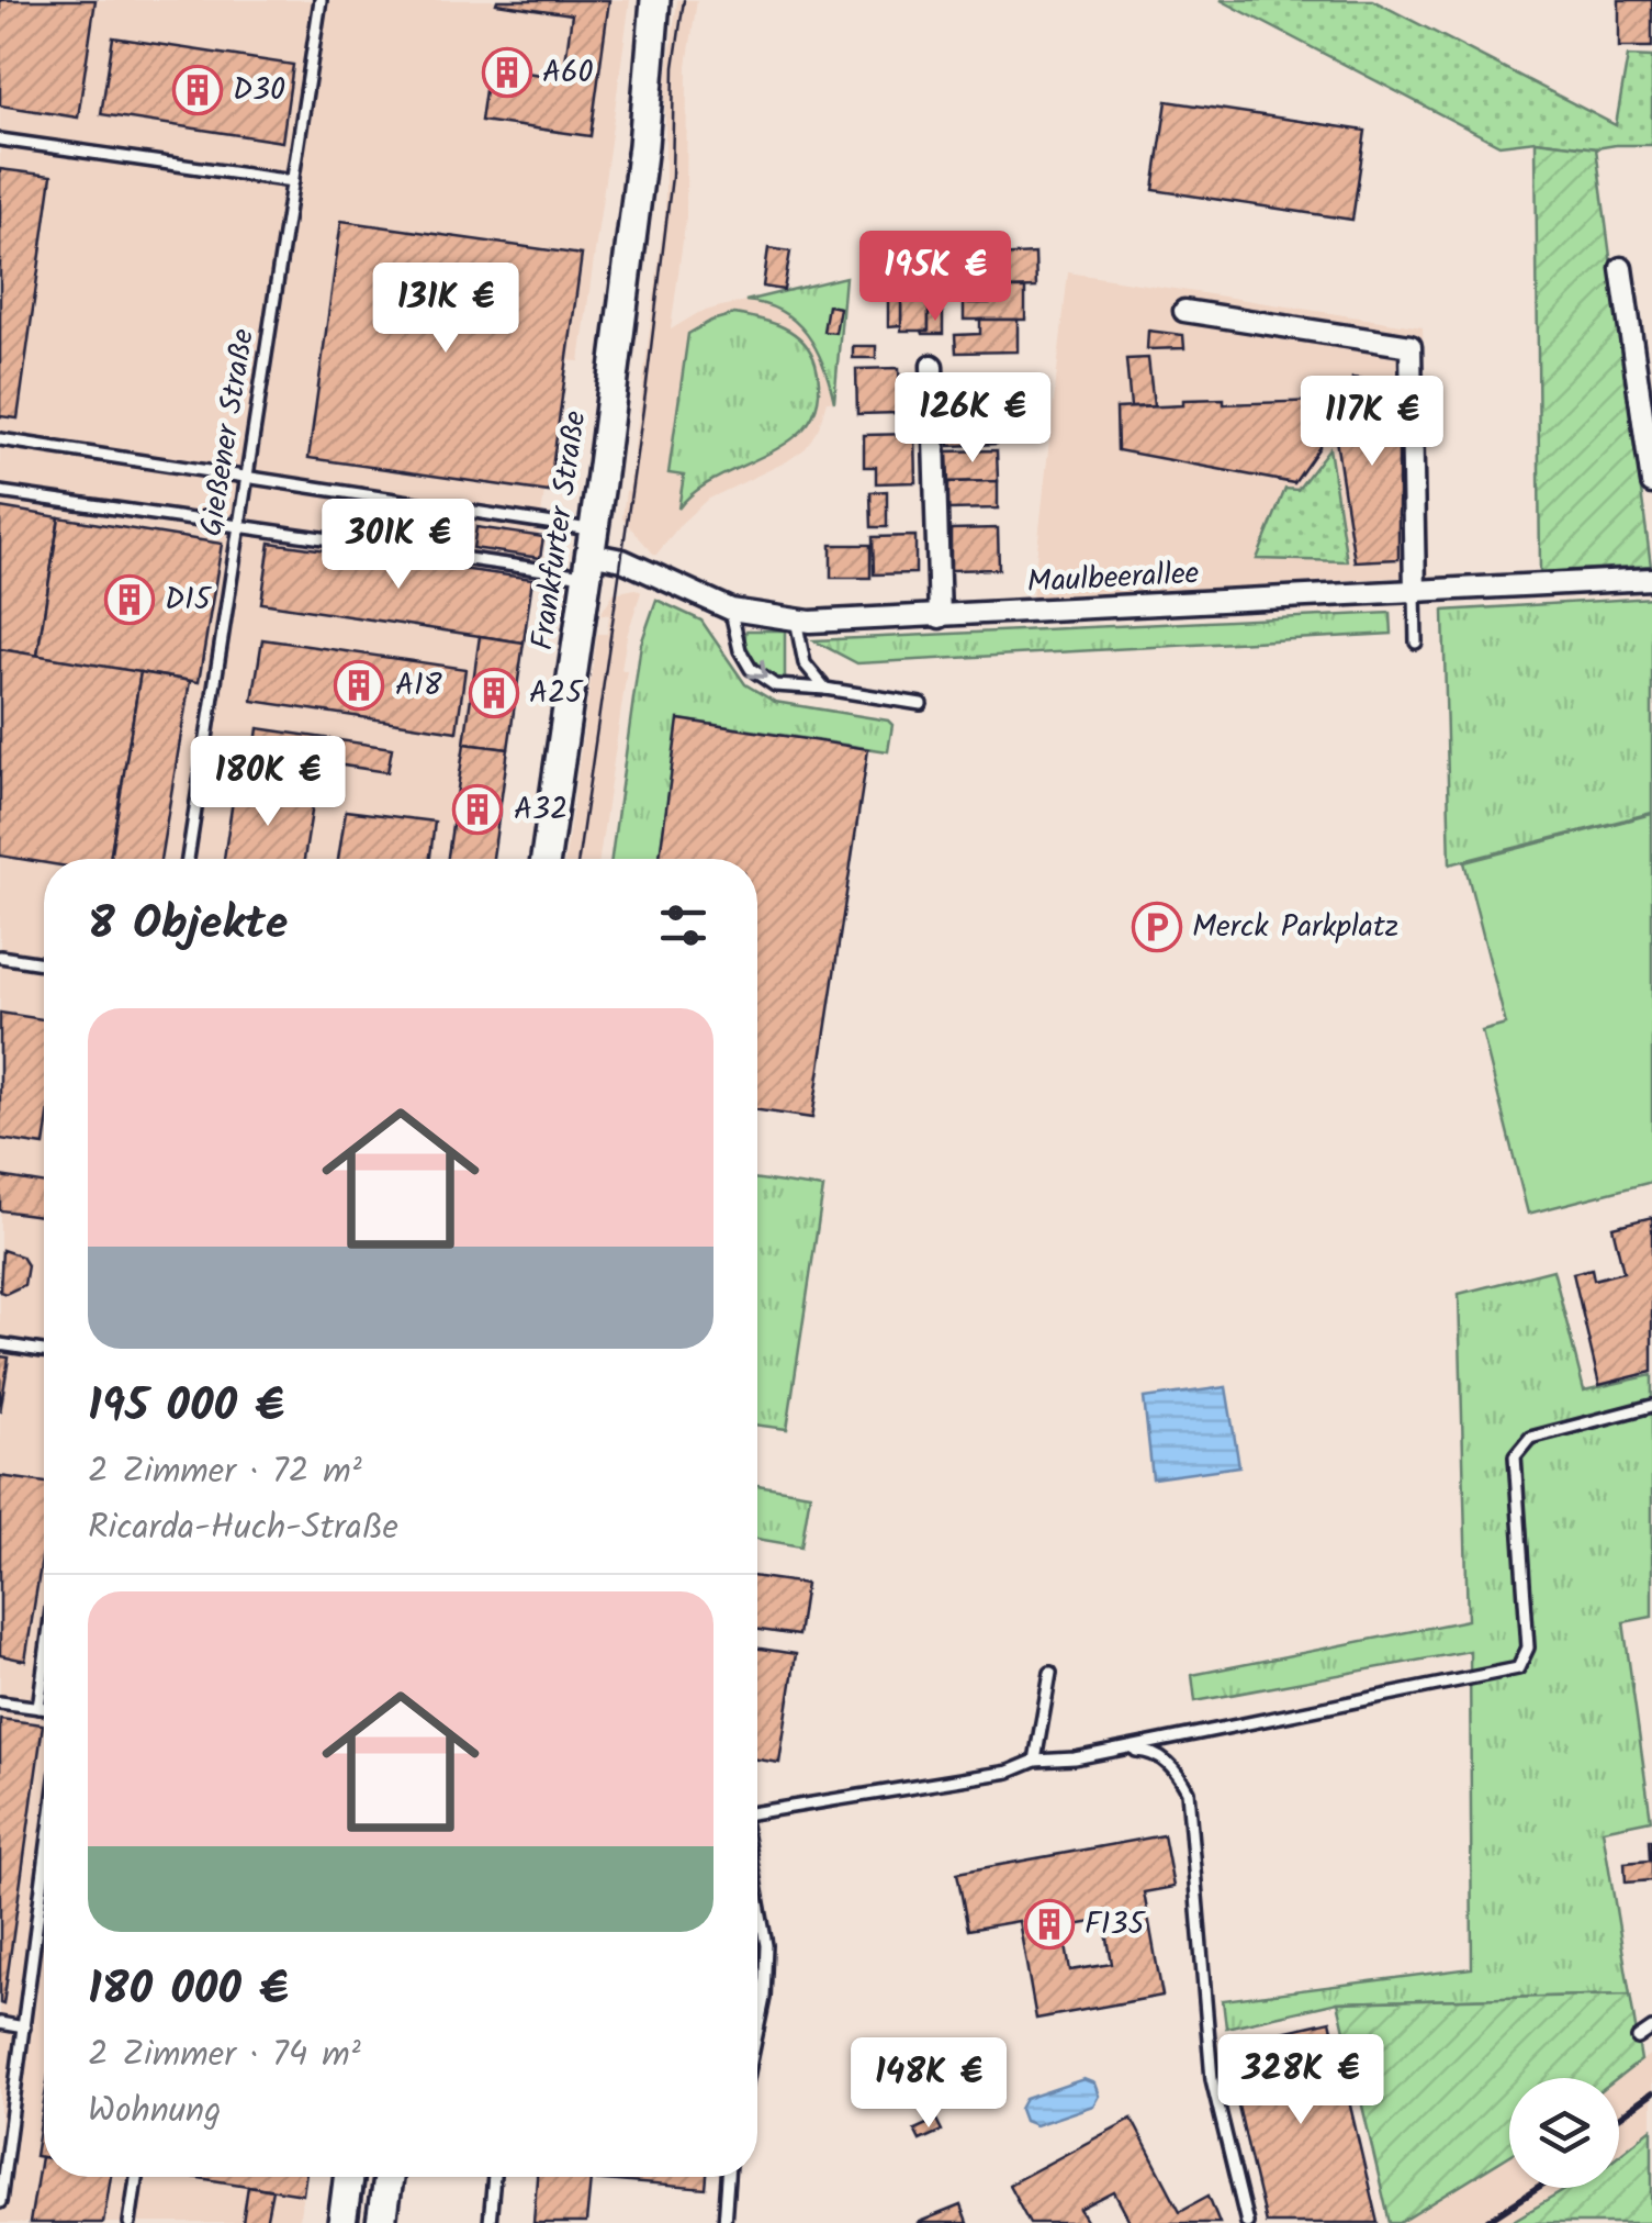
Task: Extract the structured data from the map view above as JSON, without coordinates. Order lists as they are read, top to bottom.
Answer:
{
  "streets": {
    "main road": ["Frankfurter Straße"],
    "street": ["Maulbeerallee"],
    "lane": ["Gießener Straße"]
  },
  "crossings": [
    ["Frankfurter Straße", "Maulbeerallee"]
  ],
  "places": {
    "building": [
      "A60",
      "D30",
      "D15",
      "A18",
      "A25",
      "A32",
      "F135"
    ],
    "parking": ["Merck Parkplatz"]
  },
  "page": {
    "price": [
      "195K €",
      "131K €",
      "126K €",
      "117K €",
      "301K €",
      "180K €",
      "328K €",
      "148K €"
    ],
    "heading": "8 Objekte",
    "list": [
      {
        "name": "195 000 €",
        "note": "2 Zimmer · 72 m² · Ricarda-Huch-Straße"
      },
      {
        "name": "180 000 €",
        "note": "2 Zimmer · 74 m² · Wohnung"
      }
    ]
  }
}
